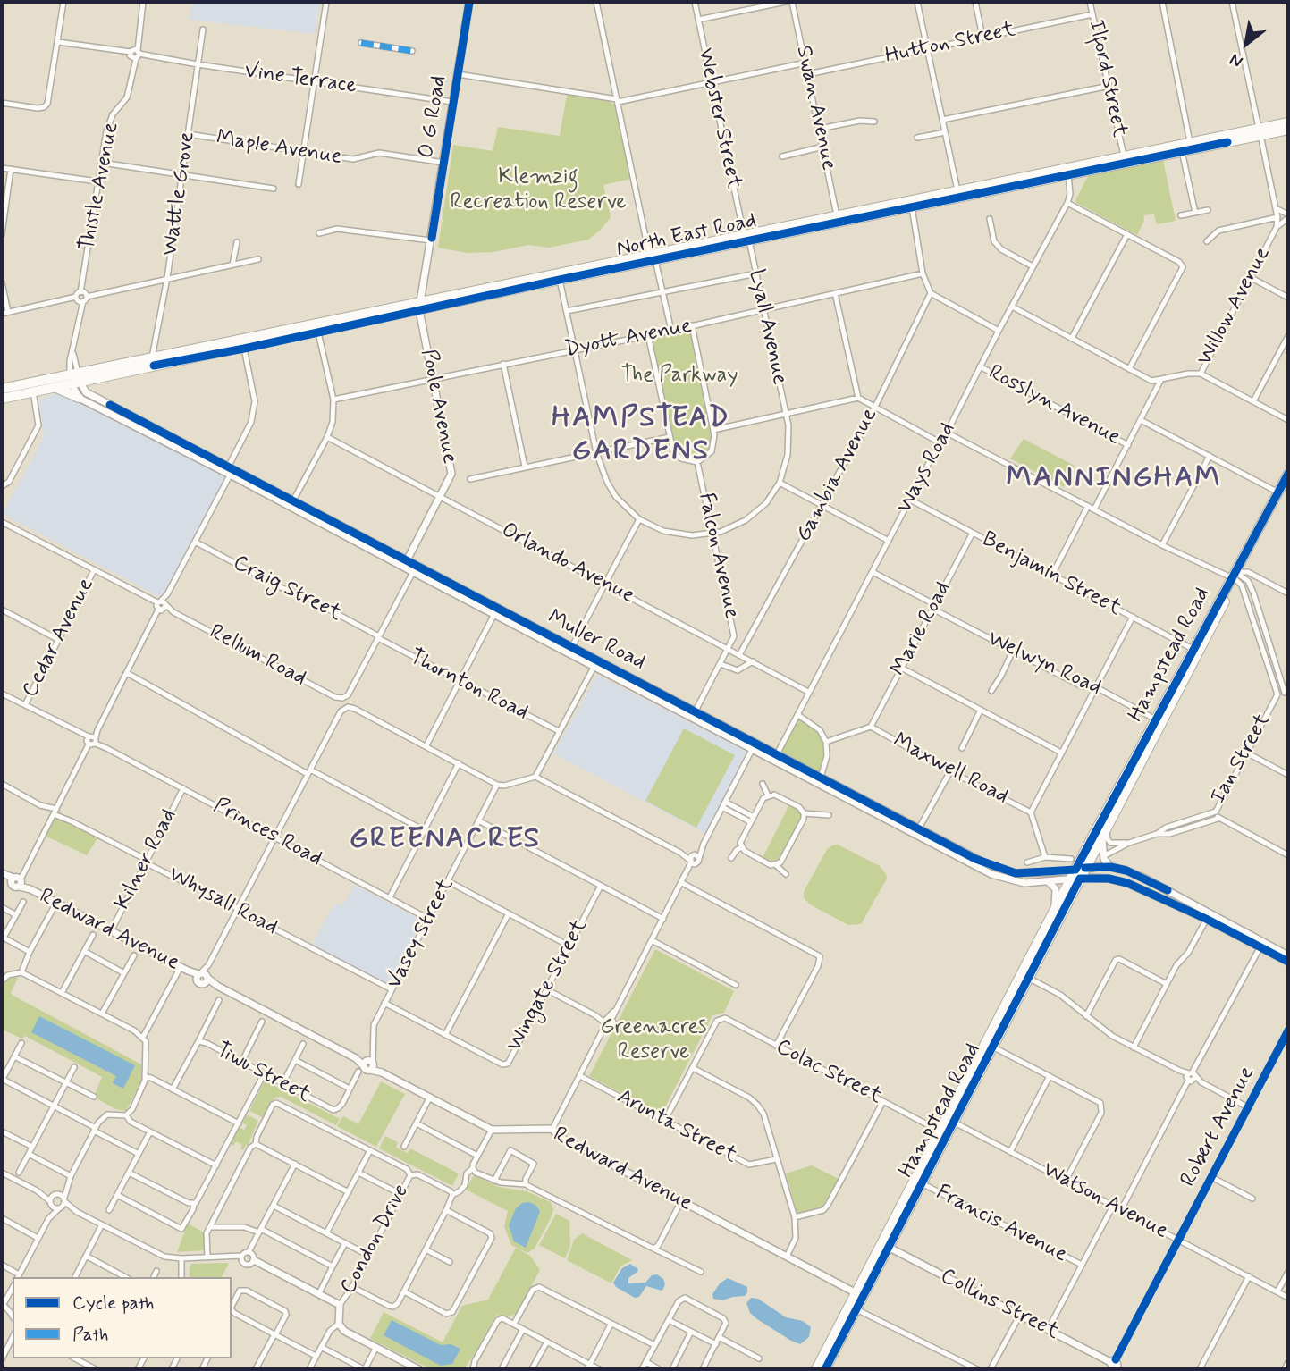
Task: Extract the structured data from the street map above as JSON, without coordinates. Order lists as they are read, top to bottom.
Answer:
{
  "streets": {
    "highway": ["North East Road", "Hampstead Road"],
    "main road": [
      "O G Road",
      "Poole Avenue",
      "Muller Road",
      "Redward Avenue",
      "Collins Street"
    ],
    "street": [
      "Hutton Street",
      "Ilford Street",
      "Vine Terrace",
      "Swan Avenue",
      "Webster Street",
      "Maple Avenue",
      "Thistle Avenue",
      "Wattle Grove",
      "Willow Avenue",
      "Lyall Avenue",
      "Dyott Avenue",
      "Rosslyn Avenue",
      "Ways Road",
      "Gambia Avenue",
      "Falcon Avenue",
      "Orlando Avenue",
      "Benjamin Street",
      "Craig Street",
      "Marie Road",
      "Cedar Avenue",
      "Rellum Road",
      "Welwyn Road",
      "Thornton Road",
      "Ian Street",
      "Maxwell Road",
      "Princes Road",
      "Kilner Road",
      "Whysall Road",
      "Vasey Street",
      "Wingate Street",
      "Colac Street",
      "Tiwu Street",
      "Arunta Street",
      "Robert Avenue",
      "Watson Avenue",
      "Francis Avenue",
      "Condon Drive"
    ]
  },
  "crossings": [
    ["Hutton Street", "Ilford Street"],
    ["Hutton Street", "Swan Avenue"],
    ["Ilford Street", "North East Road"],
    ["Vine Terrace", "O G Road"],
    ["Vine Terrace", "Thistle Avenue"],
    ["Vine Terrace", "Wattle Grove"],
    ["Swan Avenue", "North East Road"],
    ["O G Road", "Maple Avenue"],
    ["O G Road", "North East Road"],
    ["O G Road", "Poole Avenue"],
    ["Webster Street", "North East Road"],
    ["Webster Street", "Lyall Avenue"],
    ["Maple Avenue", "Wattle Grove"],
    ["Thistle Avenue", "North East Road"],
    ["Thistle Avenue", "Muller Road"],
    ["Wattle Grove", "North East Road"],
    ["North East Road", "Willow Avenue"],
    ["North East Road", "Lyall Avenue"],
    ["North East Road", "Poole Avenue"],
    ["North East Road", "Ways Road"],
    ["North East Road", "Muller Road"],
    ["Lyall Avenue", "Dyott Avenue"],
    ["Dyott Avenue", "Poole Avenue"],
    ["Rosslyn Avenue", "Ways Road"],
    ["Poole Avenue", "Orlando Avenue"],
    ["Poole Avenue", "Muller Road"],
    ["Ways Road", "Orlando Avenue"],
    ["Ways Road", "Benjamin Street"],
    ["Ways Road", "Muller Road"],
    ["Ways Road", "Welwyn Road"],
    ["Gambia Avenue", "Orlando Avenue"],
    ["Falcon Avenue", "Orlando Avenue"],
    ["Benjamin Street", "Marie Road"],
    ["Benjamin Street", "Hampstead Road"],
    ["Craig Street", "Rellum Road"],
    ["Craig Street", "Thornton Road"],
    ["Marie Road", "Welwyn Road"],
    ["Marie Road", "Maxwell Road"],
    ["Cedar Avenue", "Rellum Road"],
    ["Cedar Avenue", "Princes Road"],
    ["Muller Road", "Hampstead Road"],
    ["Hampstead Road", "Welwyn Road"],
    ["Hampstead Road", "Ian Street"],
    ["Hampstead Road", "Redward Avenue"],
    ["Hampstead Road", "Colac Street"],
    ["Hampstead Road", "Watson Avenue"],
    ["Hampstead Road", "Francis Avenue"],
    ["Hampstead Road", "Collins Street"],
    ["Rellum Road", "Thornton Road"],
    ["Princes Road", "Kilner Road"],
    ["Princes Road", "Vasey Street"],
    ["Kilner Road", "Whysall Road"],
    ["Kilner Road", "Redward Avenue"],
    ["Whysall Road", "Vasey Street"],
    ["Redward Avenue", "Vasey Street"],
    ["Redward Avenue", "Tiwu Street"],
    ["Vasey Street", "Wingate Street"],
    ["Vasey Street", "Tiwu Street"],
    ["Robert Avenue", "Watson Avenue"]
  ],
  "districts": ["HAMPSTEAD GARDENS", "MANNINGHAM", "GREENACRES"],
  "parks": ["Klemzig Recreation Reserve", "The Parkway", "Greenacres Reserve"],
  "legend": ["Cycle path", "Path"],
  "north": "bottom left"
}
